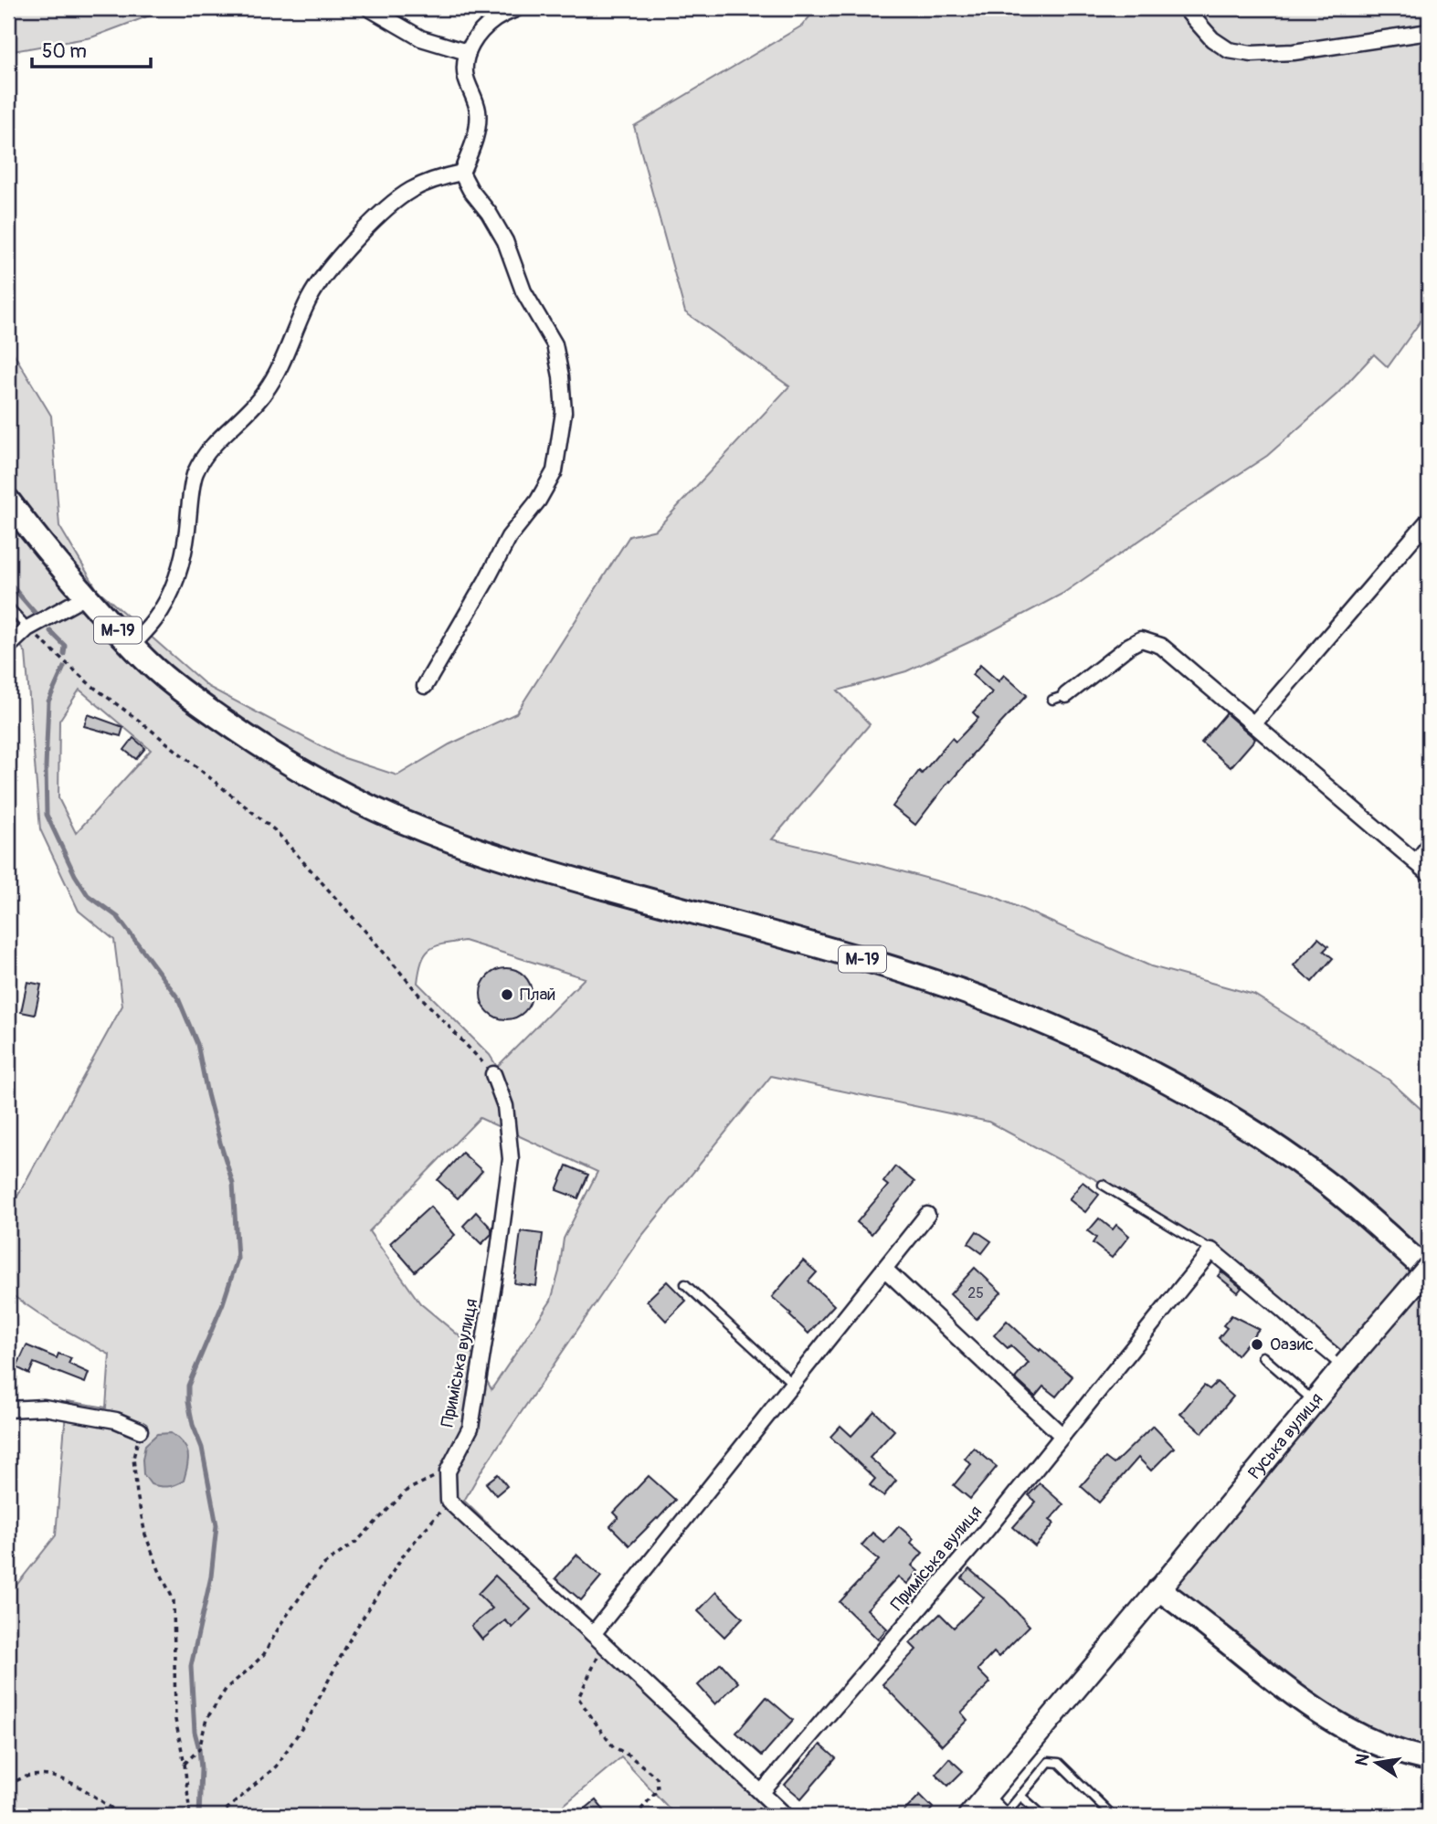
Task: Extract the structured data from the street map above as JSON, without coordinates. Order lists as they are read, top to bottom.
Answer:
{
  "streets": {
    "highway": ["М-19"],
    "main road": ["Руська вулиця"],
    "street": ["Приміська вулиця"]
  },
  "places": ["Плай", "Оазис"],
  "house_numbers": ["25"],
  "scale_bar": "50 m",
  "north": "left"
}
